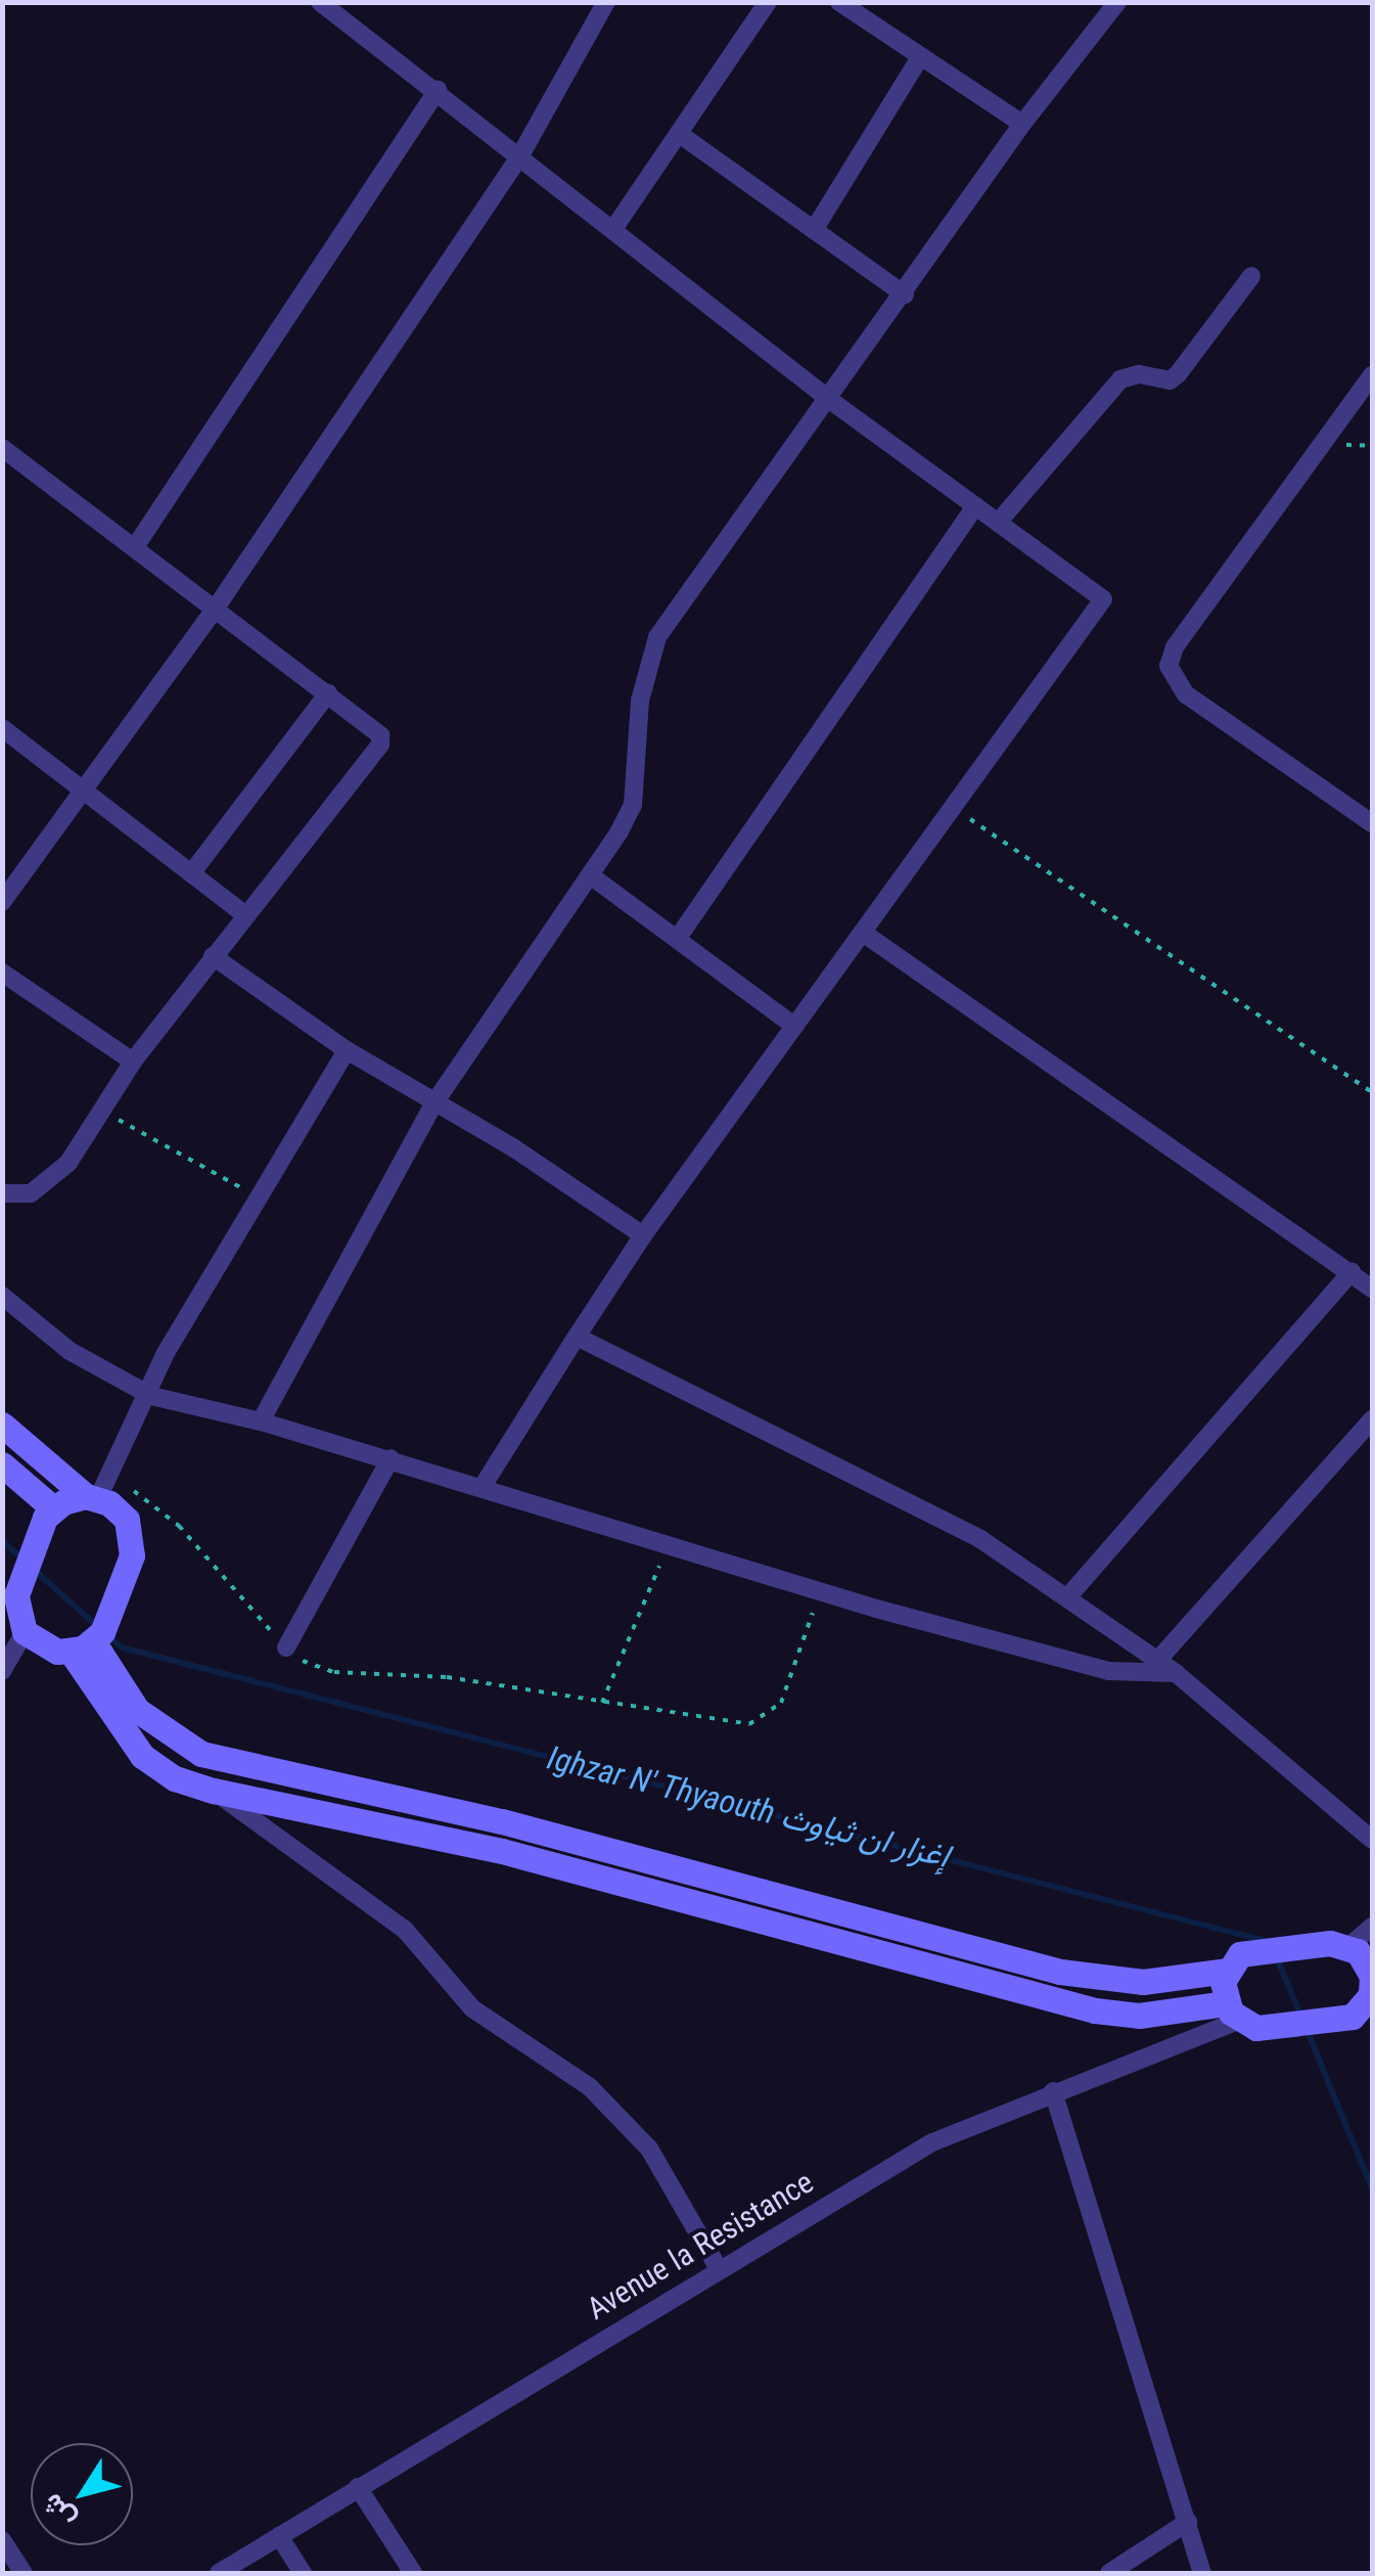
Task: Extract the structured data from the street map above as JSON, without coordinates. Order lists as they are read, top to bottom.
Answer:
{
  "streets": {
    "street": ["Avenue la Resistance"]
  },
  "water": ["Ighzar N' Thyaouth إغزار ان ثياوث"],
  "north": "bottom left"
}
